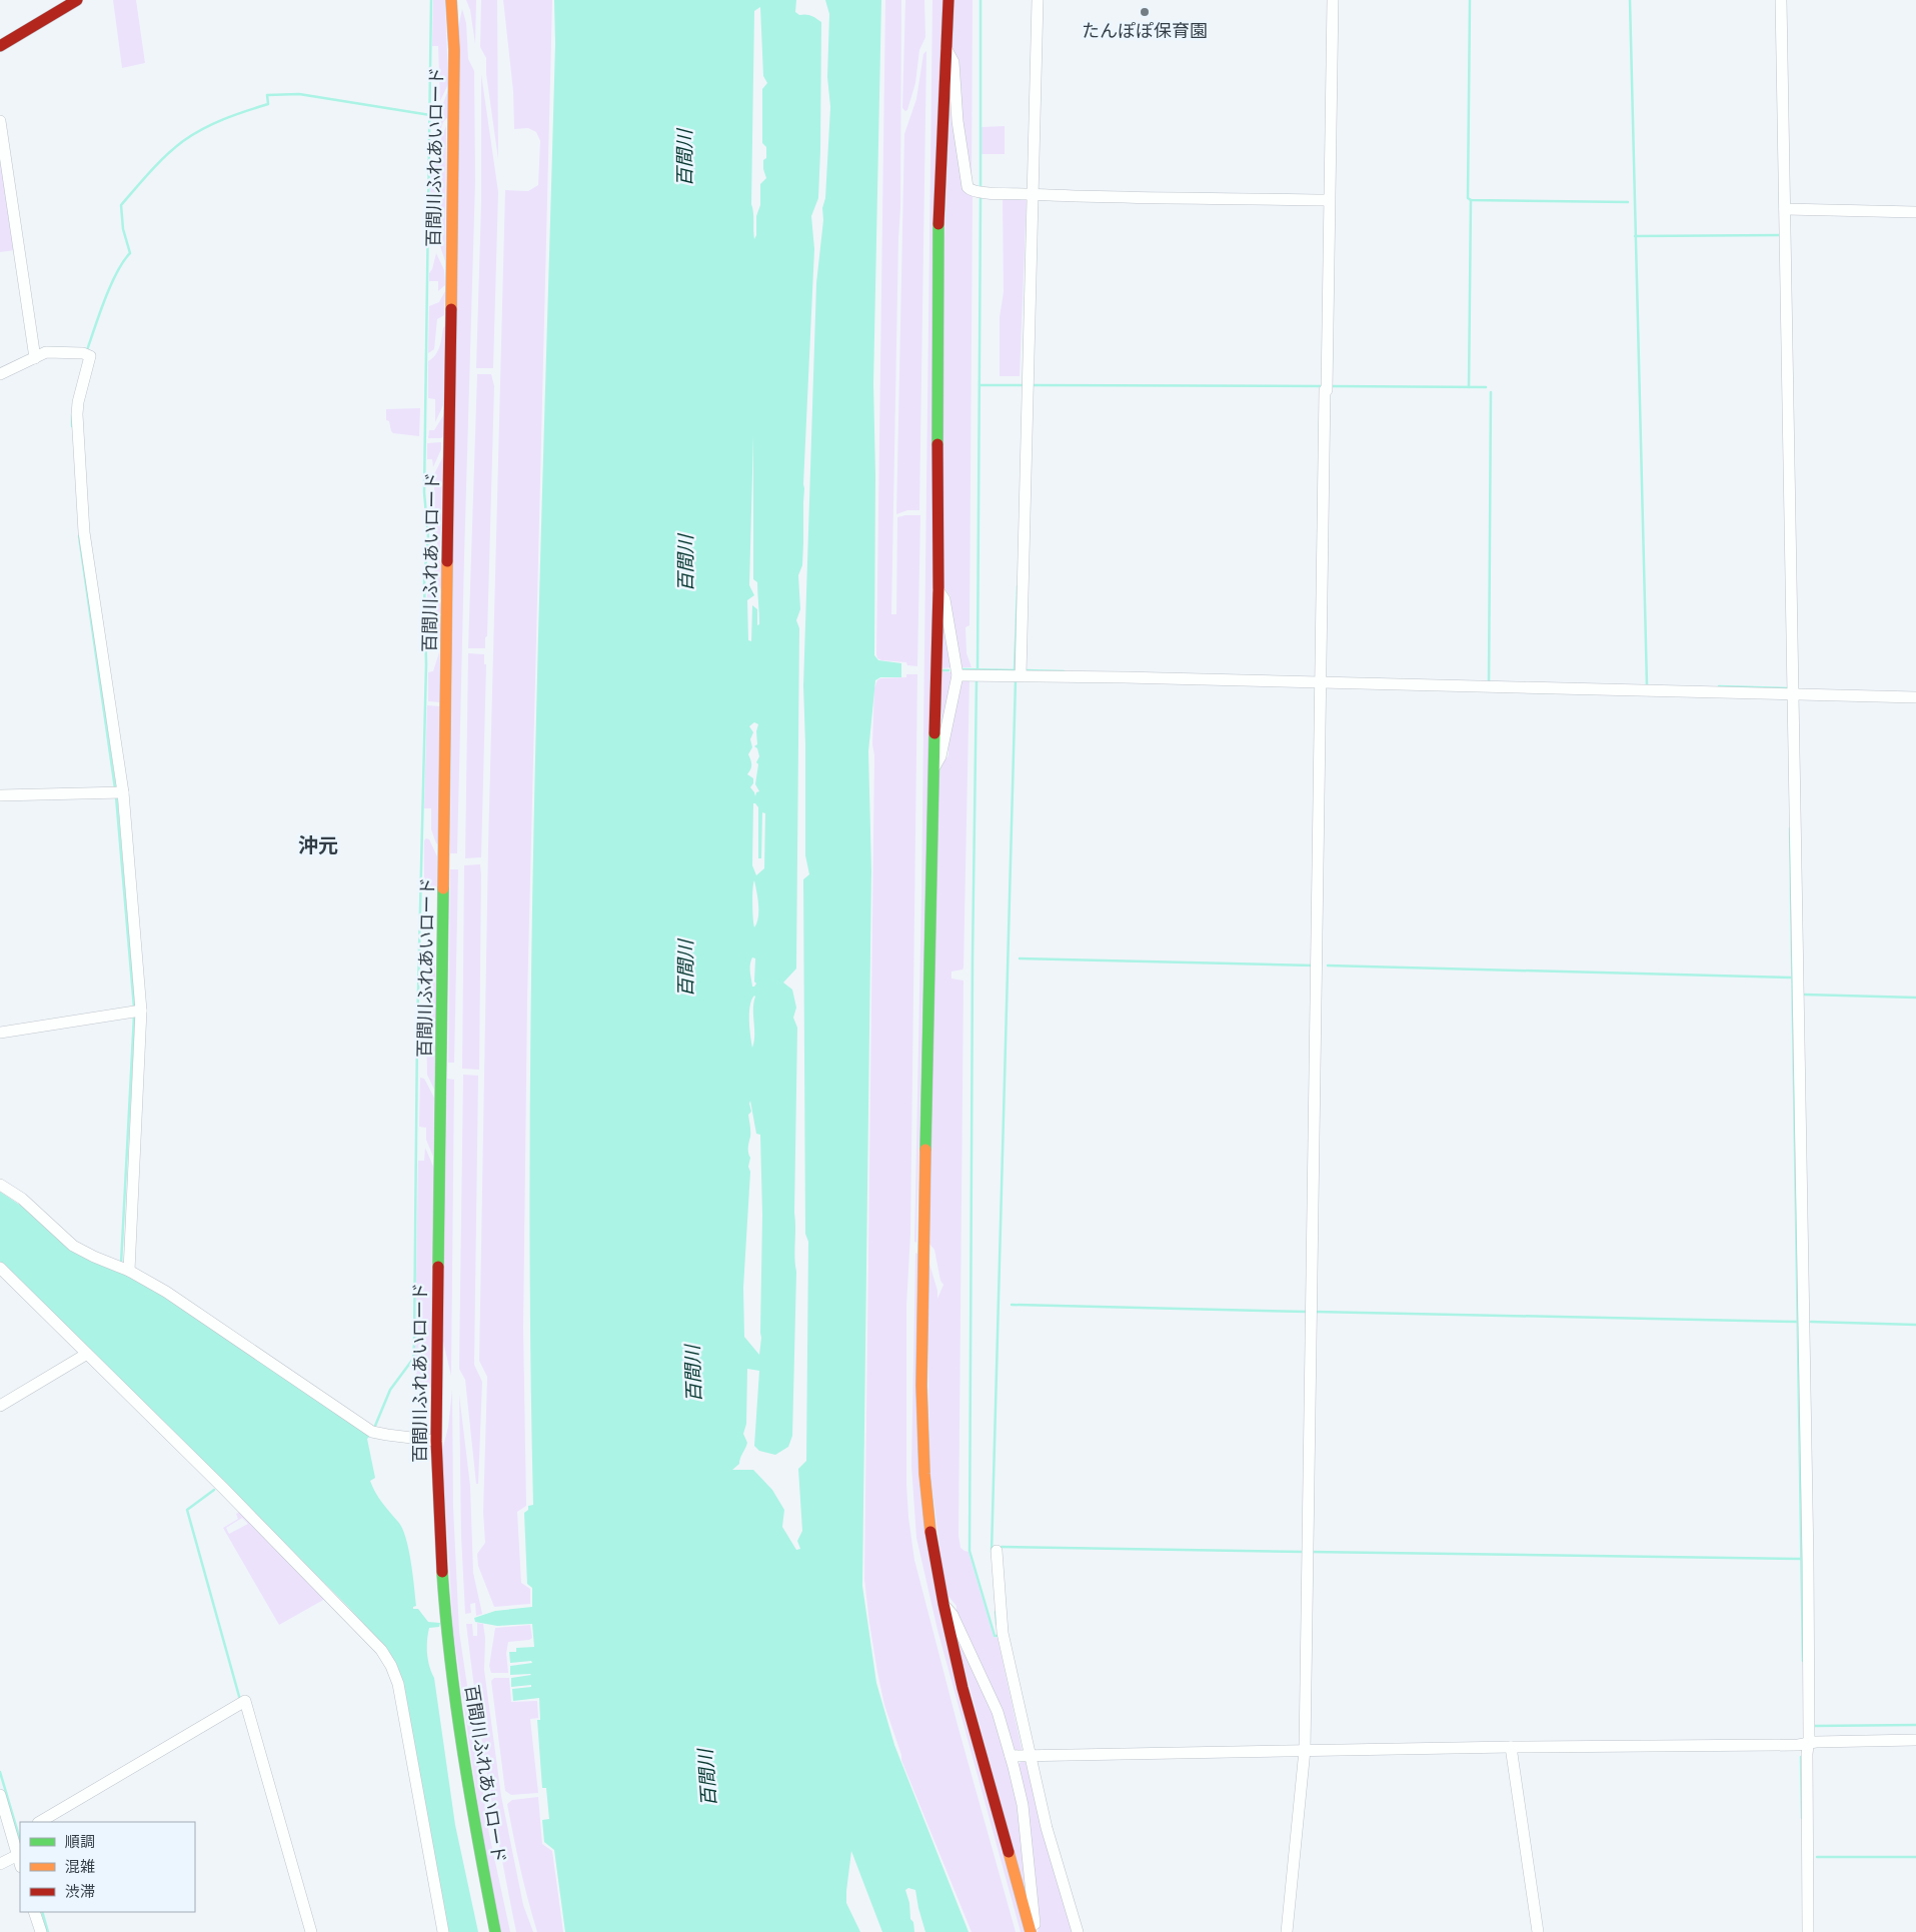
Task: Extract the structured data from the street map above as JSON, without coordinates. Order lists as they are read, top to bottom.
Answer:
{
  "streets": {
    "street": ["百間川ふれあいロード"]
  },
  "districts": ["沖元"],
  "water": ["百間川"],
  "places": ["たんぽぽ保育園"],
  "legend": ["順調", "混雑", "渋滞"]
}
